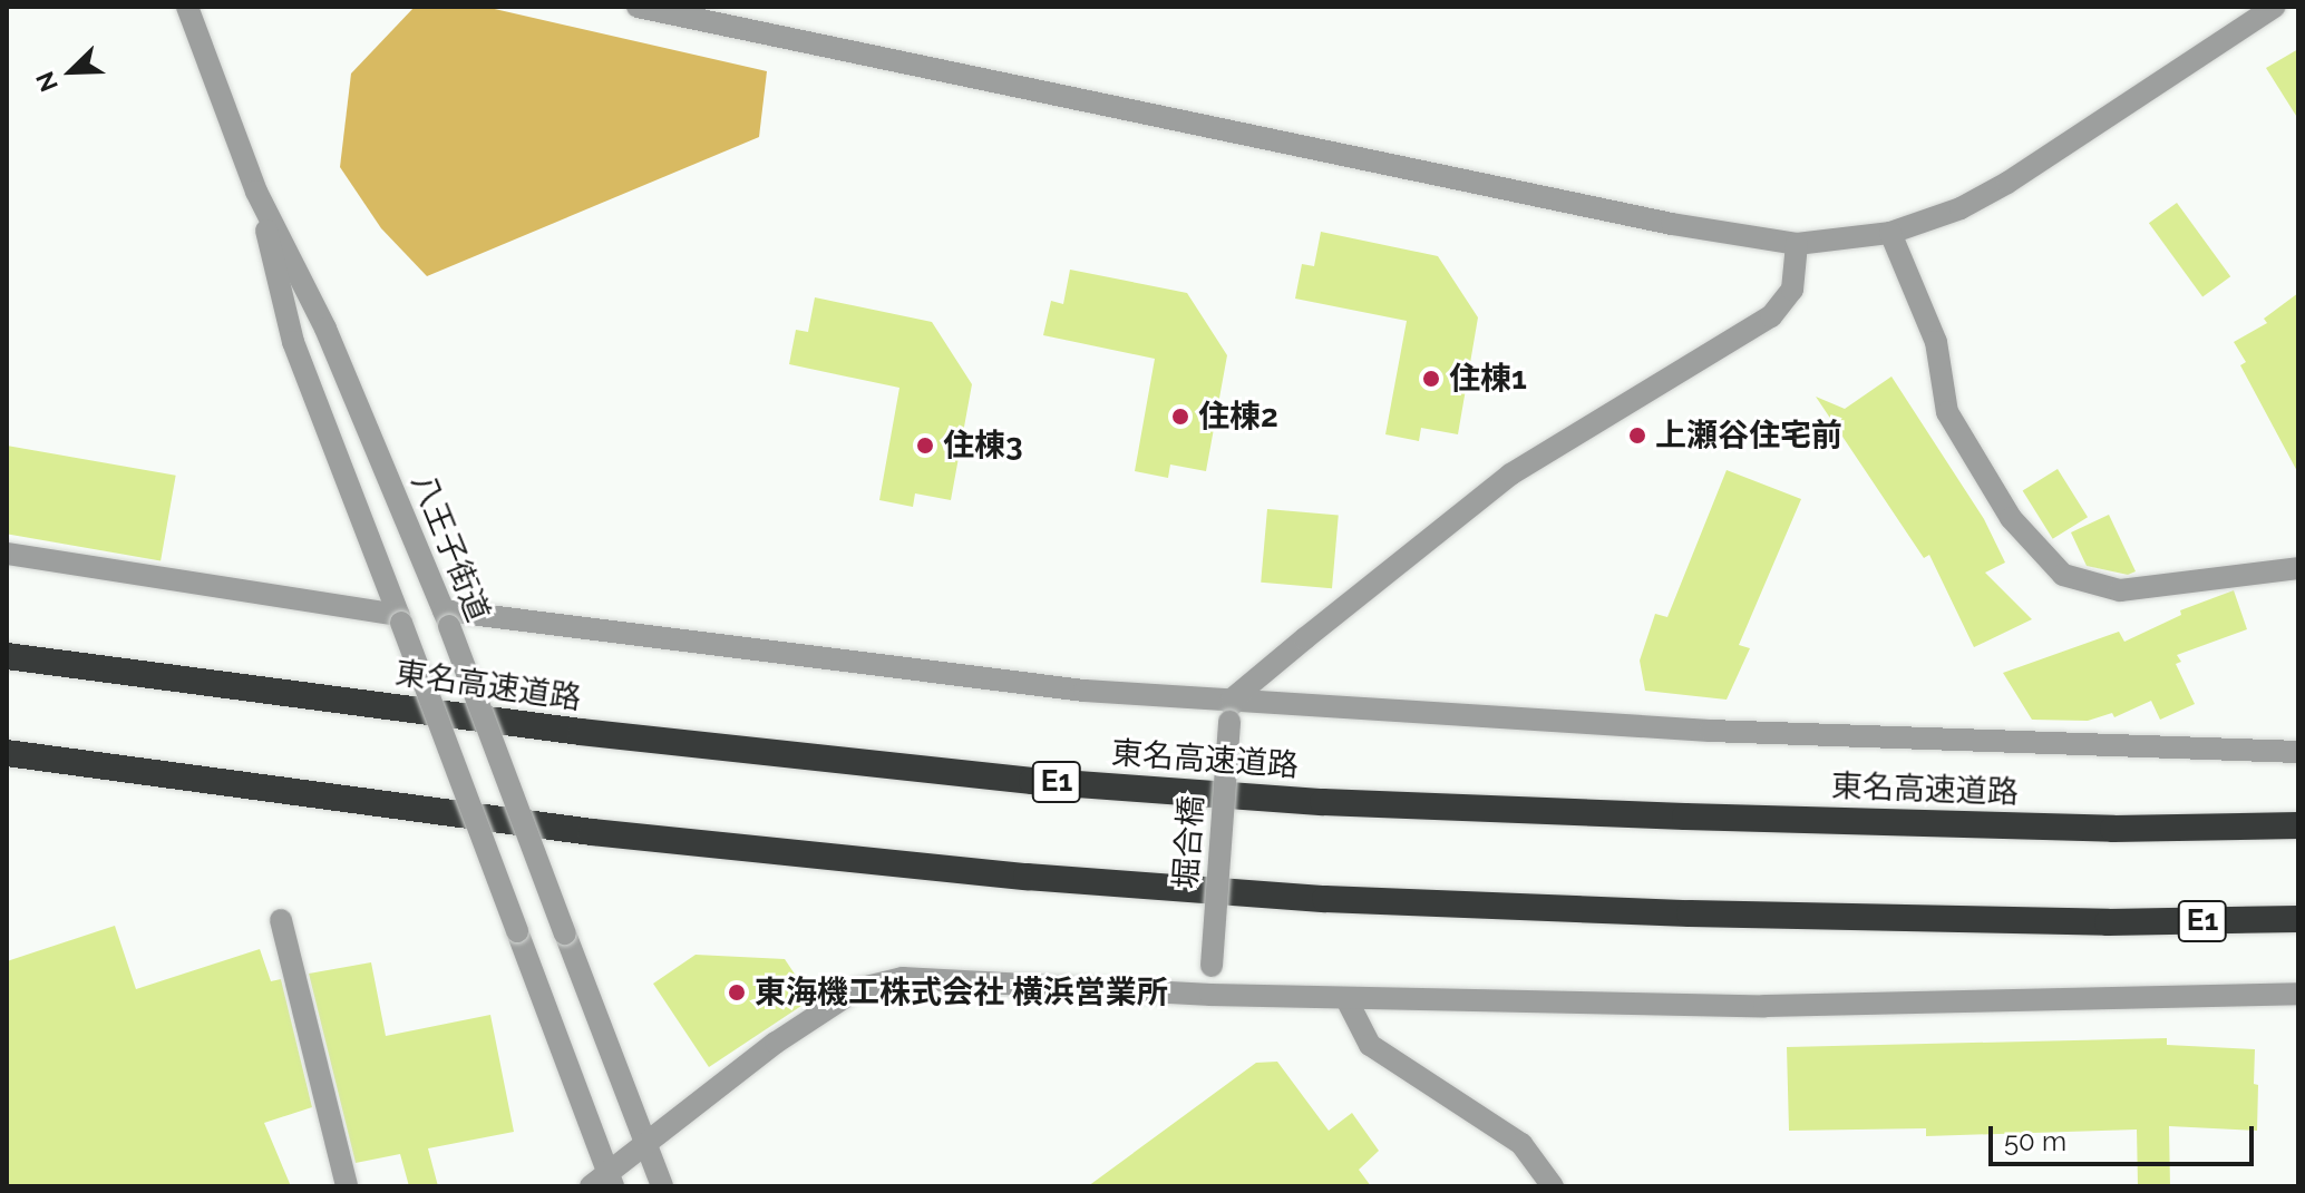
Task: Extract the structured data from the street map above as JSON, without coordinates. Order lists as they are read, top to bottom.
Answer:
{
  "streets": {
    "highway": ["東名高速道路", "E1"],
    "street": ["八王子街道", "堀合橋"]
  },
  "places": [
    "住棟1",
    "住棟2",
    "上瀬谷住宅前",
    "住棟3",
    "東海機工株式会社 横浜営業所"
  ],
  "scale_bar": "50 m",
  "north": "bottom left"
}
